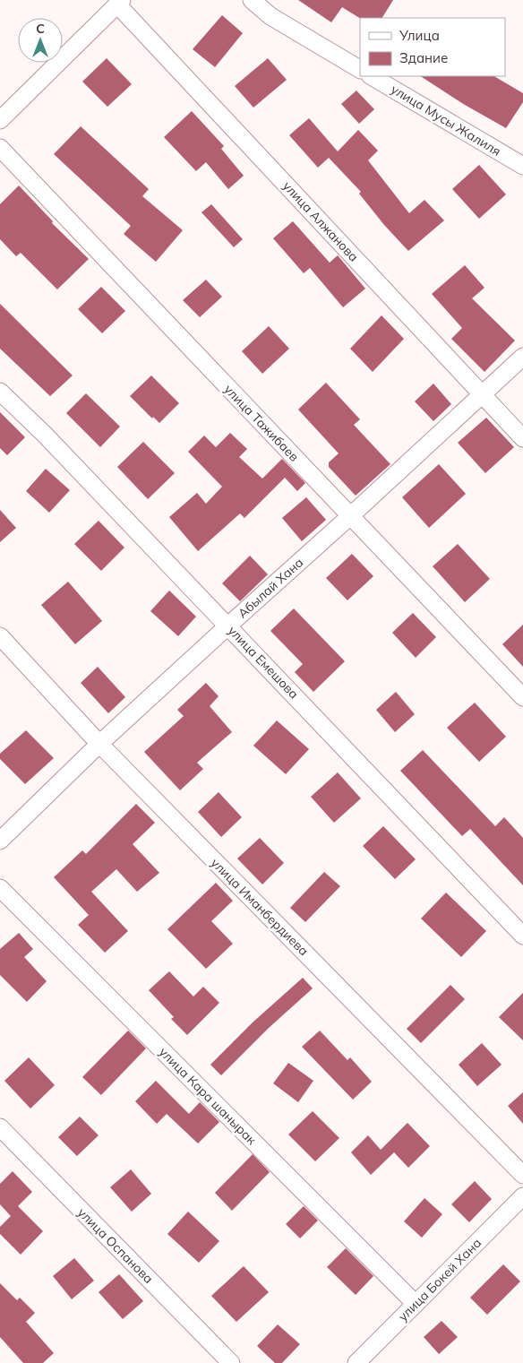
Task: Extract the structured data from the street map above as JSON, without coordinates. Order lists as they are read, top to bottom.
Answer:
{
  "streets": {
    "street": [
      "улица Мусы Жалиля",
      "улица Алжанова",
      "улица Тажибаев",
      "Абылай Хана",
      "улица Емешова",
      "улица Иманбердиева",
      "улица Кара шанырак",
      "улица Оспанова",
      "улица Бокей Хана"
    ]
  },
  "crossings": [
    ["улица Алжанова", "Абылай Хана"],
    ["улица Тажибаев", "Абылай Хана"],
    ["Абылай Хана", "улица Емешова"],
    ["Абылай Хана", "улица Иманбердиева"],
    ["улица Кара шанырак", "улица Бокей Хана"]
  ],
  "legend": ["Улица", "Здание"],
  "north": "top"
}
